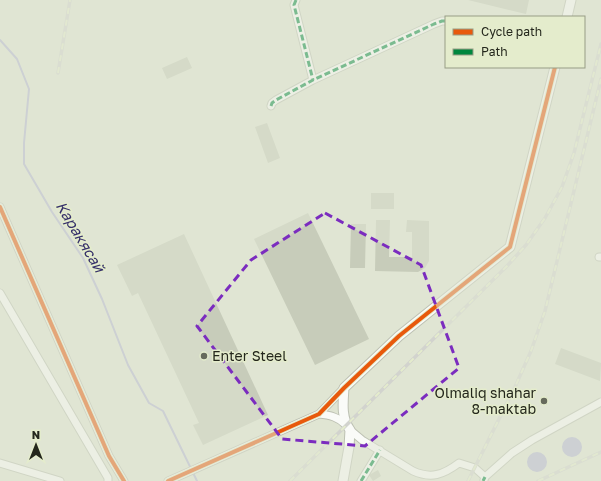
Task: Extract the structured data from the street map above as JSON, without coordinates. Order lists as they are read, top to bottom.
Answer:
{
  "water": ["Каракясай"],
  "places": ["Enter Steel", "Olmaliq shahar 8-maktab"],
  "legend": ["Cycle path", "Path"],
  "north": "top"
}
